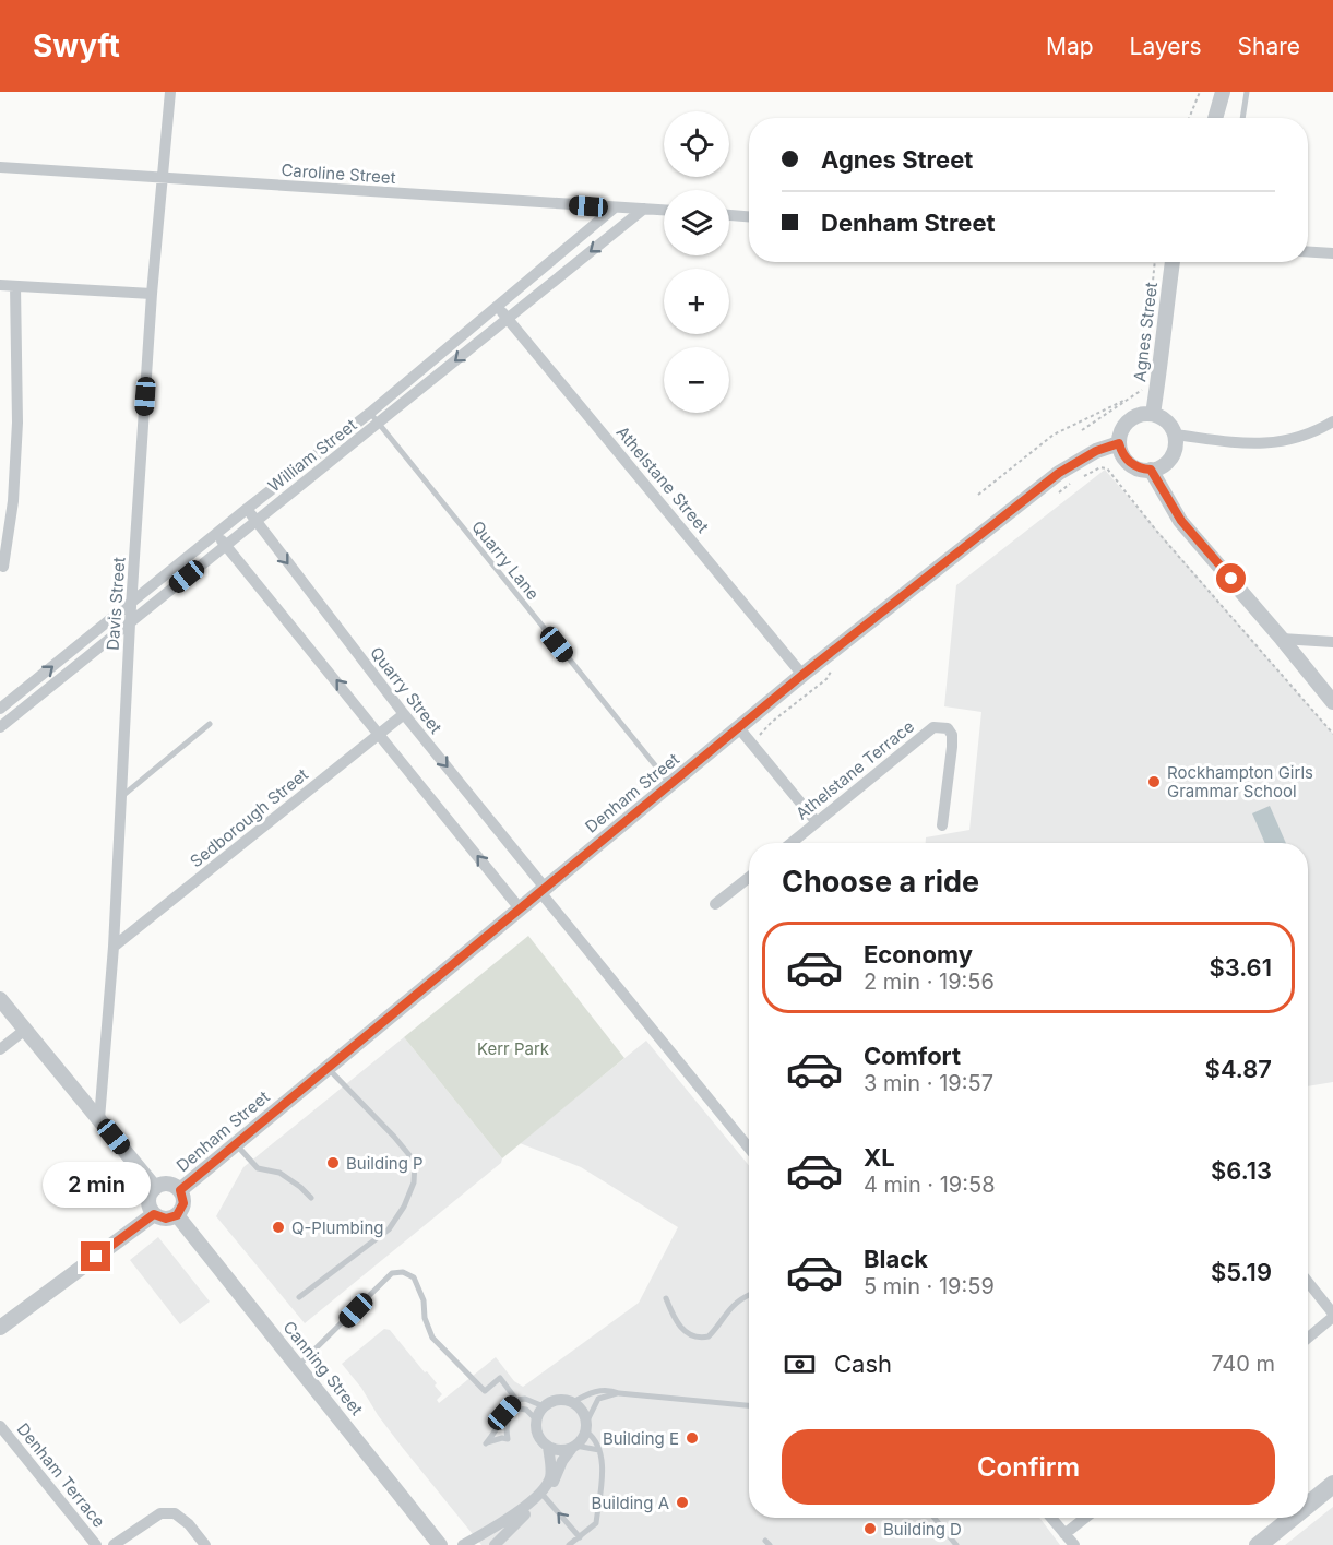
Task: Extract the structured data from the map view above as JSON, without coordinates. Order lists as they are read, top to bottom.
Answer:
{
  "streets": {
    "street": [
      "Caroline Street",
      "Agnes Street",
      "William Street",
      "Athelstane Street",
      "Davis Street",
      "Quarry Street",
      "Athelstane Terrace",
      "Denham Street",
      "Sedborough Street",
      "Canning Street",
      "Denham Terrace"
    ],
    "lane": ["Quarry Lane"]
  },
  "crossings": [
    ["Caroline Street", "William Street"],
    ["Caroline Street", "Davis Street"],
    ["Agnes Street", "Denham Street"],
    ["William Street", "Athelstane Street"],
    ["William Street", "Quarry Lane"],
    ["William Street", "Davis Street"],
    ["William Street", "Quarry Street"],
    ["Athelstane Street", "Denham Street"],
    ["Quarry Lane", "Denham Street"],
    ["Davis Street", "Sedborough Street"],
    ["Quarry Street", "Denham Street"],
    ["Quarry Street", "Sedborough Street"],
    ["Denham Street", "Canning Street"]
  ],
  "parks": ["Kerr Park"],
  "places": [
    "Rockhampton Girls Grammar School",
    "Building P",
    "Q-Plumbing",
    "Building E",
    "Building A",
    "Building D"
  ],
  "page": {
    "header": "Swyft",
    "nav": ["Map", "Layers", "Share"],
    "map_buttons": ["+", "−"],
    "banner": ["Agnes Street", "Denham Street"],
    "heading": "Choose a ride",
    "list": [
      {
        "name": "Economy",
        "note": "2 min · 19:56",
        "value": "$3.61"
      },
      {
        "name": "Comfort",
        "note": "3 min · 19:57",
        "value": "$4.87"
      },
      {
        "name": "XL",
        "note": "4 min · 19:58",
        "value": "$6.13"
      },
      {
        "name": "Black",
        "note": "5 min · 19:59",
        "value": "$5.19"
      }
    ],
    "bubble": "2 min",
    "pay": ["Cash", "740 m"],
    "buttons": "Confirm"
  }
}
